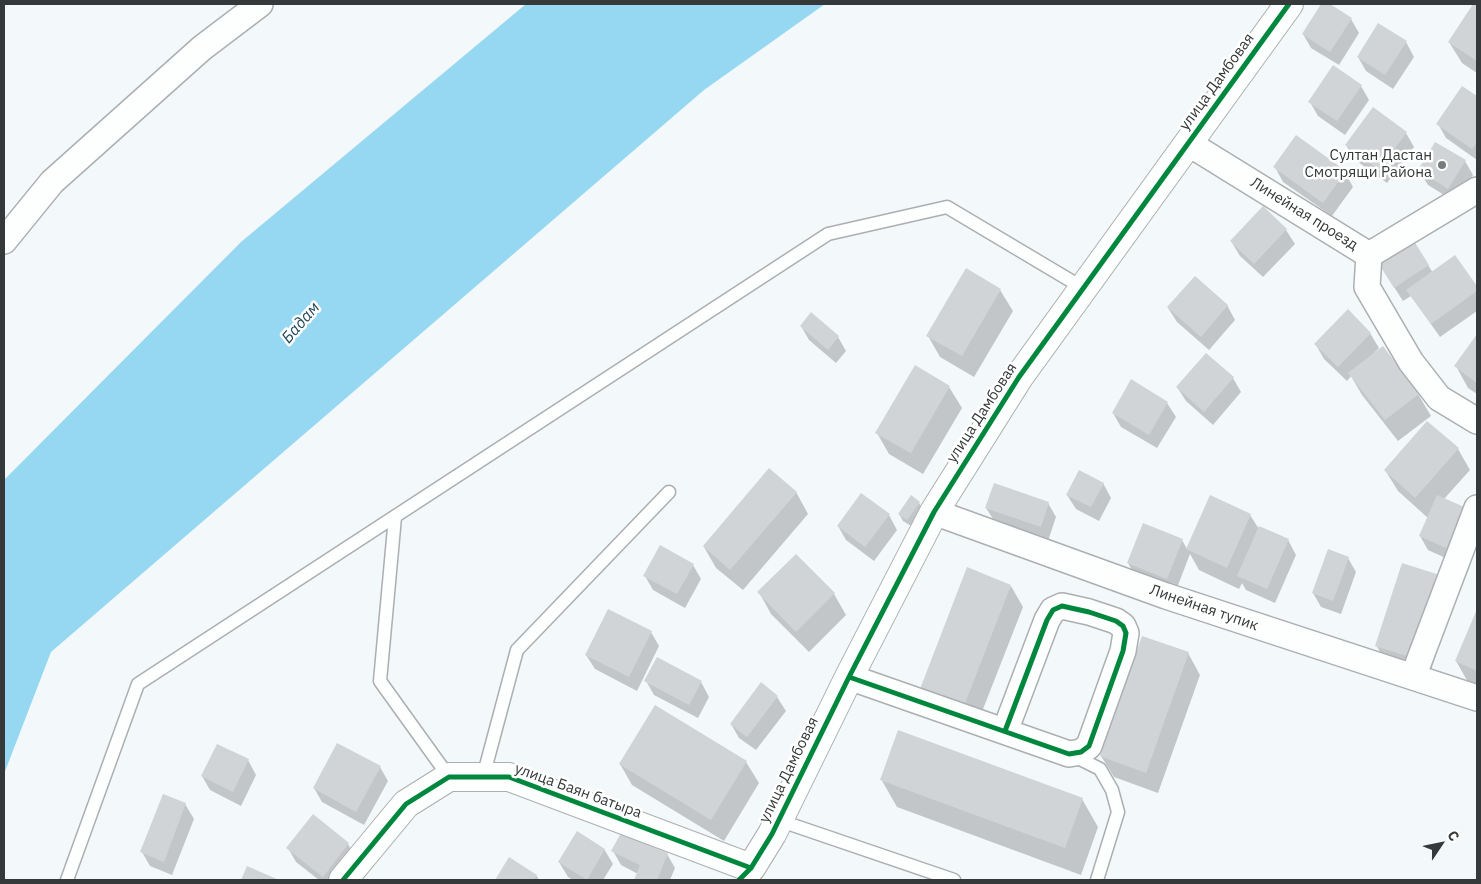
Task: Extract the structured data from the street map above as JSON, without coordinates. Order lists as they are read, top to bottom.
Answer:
{
  "streets": {
    "street": [
      "улица Дамбовая",
      "Линейная проезд",
      "Линейная тупик",
      "улица Баян батыра"
    ]
  },
  "crossings": [
    ["улица Дамбовая", "Линейная проезд"],
    ["улица Дамбовая", "Линейная тупик"],
    ["улица Дамбовая", "улица Баян батыра"]
  ],
  "water": ["Бадам"],
  "places": ["Султан Дастан Смотрящи Района"],
  "north": "top right"
}
